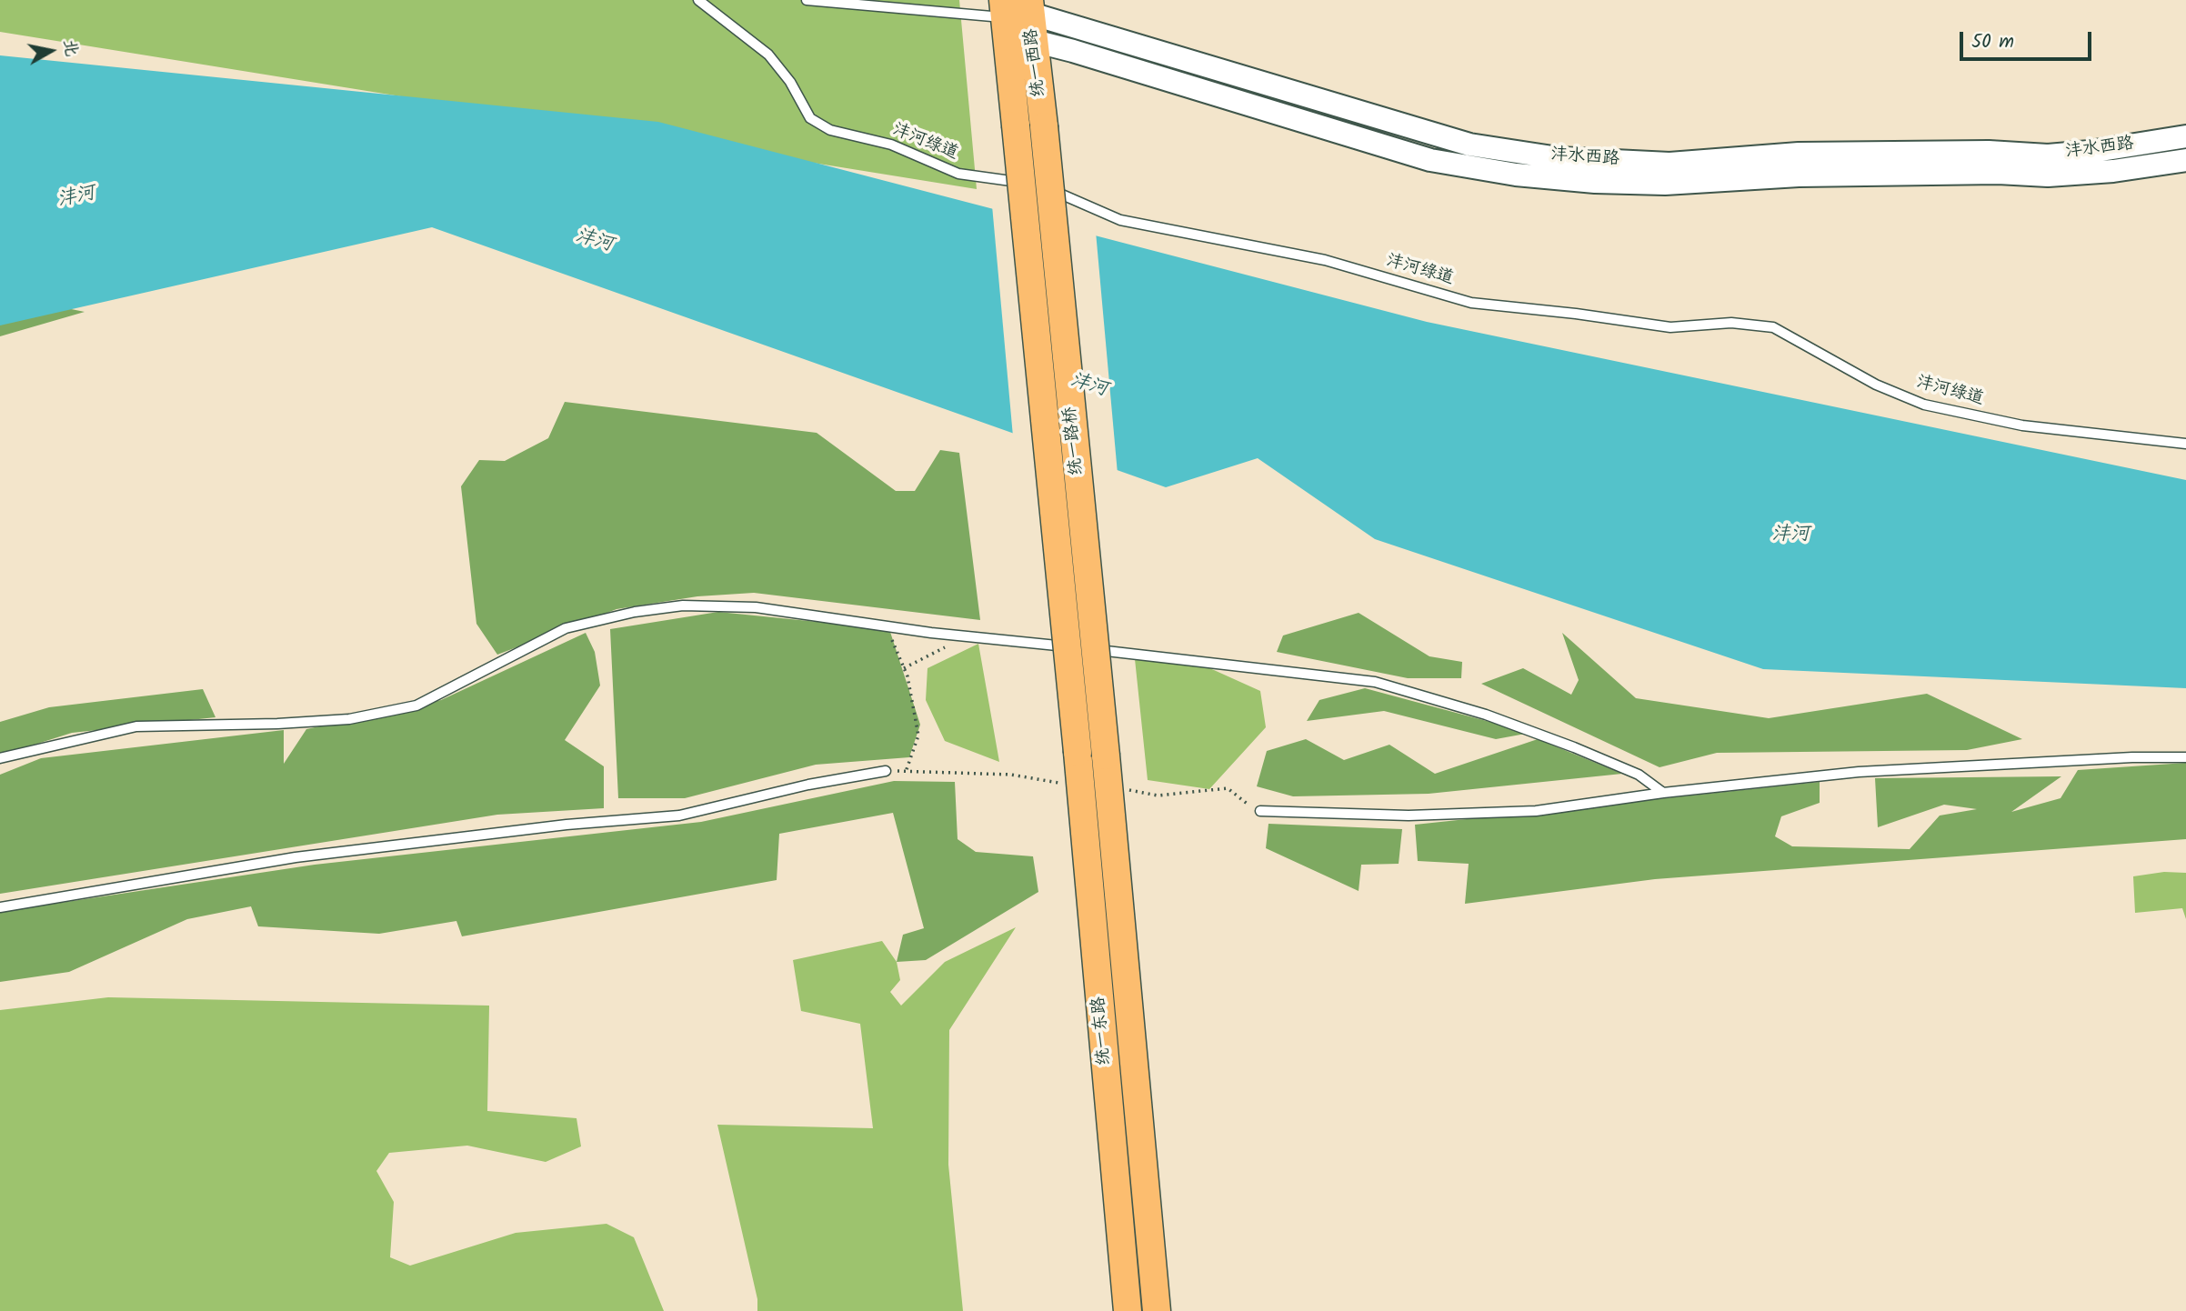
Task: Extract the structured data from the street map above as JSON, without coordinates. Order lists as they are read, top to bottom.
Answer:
{
  "streets": {
    "main road": ["统一西路", "统一路桥", "统一东路"],
    "street": ["沣水西路"],
    "lane": ["沣河绿道"]
  },
  "crossings": [
    ["统一西路", "沣水西路"],
    ["统一西路", "统一路桥"],
    ["统一路桥", "统一东路"]
  ],
  "water": ["沣河"],
  "scale_bar": "50 m",
  "north": "right"
}
